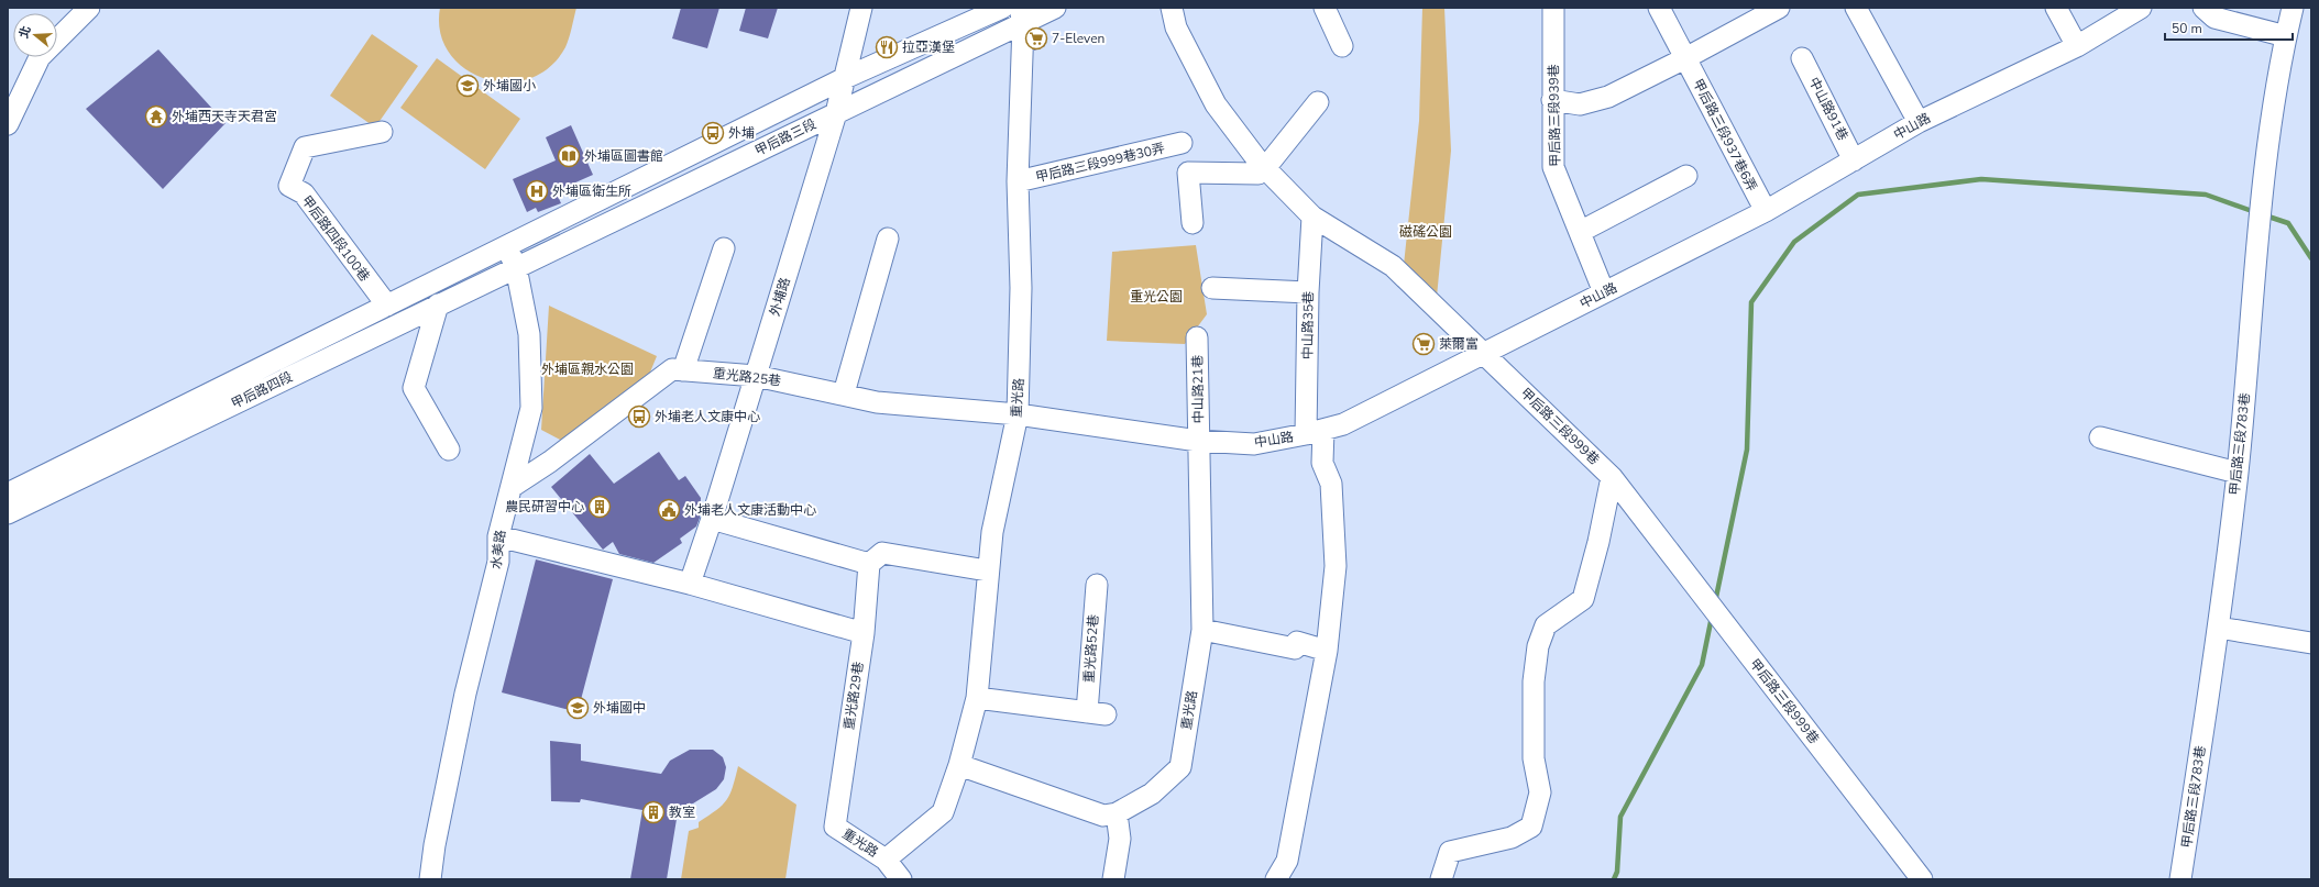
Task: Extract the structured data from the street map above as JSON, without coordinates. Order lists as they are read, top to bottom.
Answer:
{
  "streets": {
    "street": [
      "中山路91巷",
      "甲后路三段939巷",
      "中山路",
      "甲后路三段937巷6弄",
      "甲后路三段",
      "甲后路三段999巷30弄",
      "甲后路四段100巷",
      "外埔路",
      "中山路35巷",
      "重光路25巷",
      "中山路21巷",
      "甲后路四段",
      "重光路",
      "甲后路三段999巷",
      "甲后路三段783巷",
      "水美路",
      "重光路52巷",
      "重光路29巷"
    ]
  },
  "crossings": [
    ["中山路91巷", "中山路"],
    ["甲后路三段939巷", "中山路"],
    ["中山路", "甲后路三段937巷6弄"],
    ["中山路", "中山路35巷"],
    ["中山路", "重光路25巷"],
    ["中山路", "中山路21巷"],
    ["中山路", "重光路"],
    ["中山路", "甲后路三段999巷"],
    ["甲后路三段", "外埔路"],
    ["甲后路三段", "甲后路四段"],
    ["甲后路三段", "重光路"],
    ["甲后路三段", "水美路"],
    ["甲后路三段999巷30弄", "重光路"],
    ["甲后路四段100巷", "甲后路四段"],
    ["外埔路", "重光路25巷"],
    ["中山路35巷", "甲后路三段999巷"],
    ["重光路25巷", "重光路"],
    ["重光路25巷", "水美路"],
    ["中山路21巷", "重光路"],
    ["甲后路四段", "水美路"],
    ["重光路", "重光路52巷"],
    ["重光路", "重光路29巷"]
  ],
  "parks": ["磁磘公園", "重光公園", "外埔區親水公園"],
  "places": {
    "supermarket": ["7-Eleven", "萊爾富"],
    "restaurant": ["拉亞漢堡"],
    "school or university": ["外埔國小", "外埔國中"],
    "temple": ["外埔西天寺天君宮"],
    "bus stop": ["外埔", "外埔老人文康中心"],
    "library": ["外埔區圖書館"],
    "hospital": ["外埔區衛生所"],
    "building": ["農民研習中心", "教室"],
    "public building": ["外埔老人文康活動中心"]
  },
  "scale_bar": "50 m",
  "north": "left"
}
